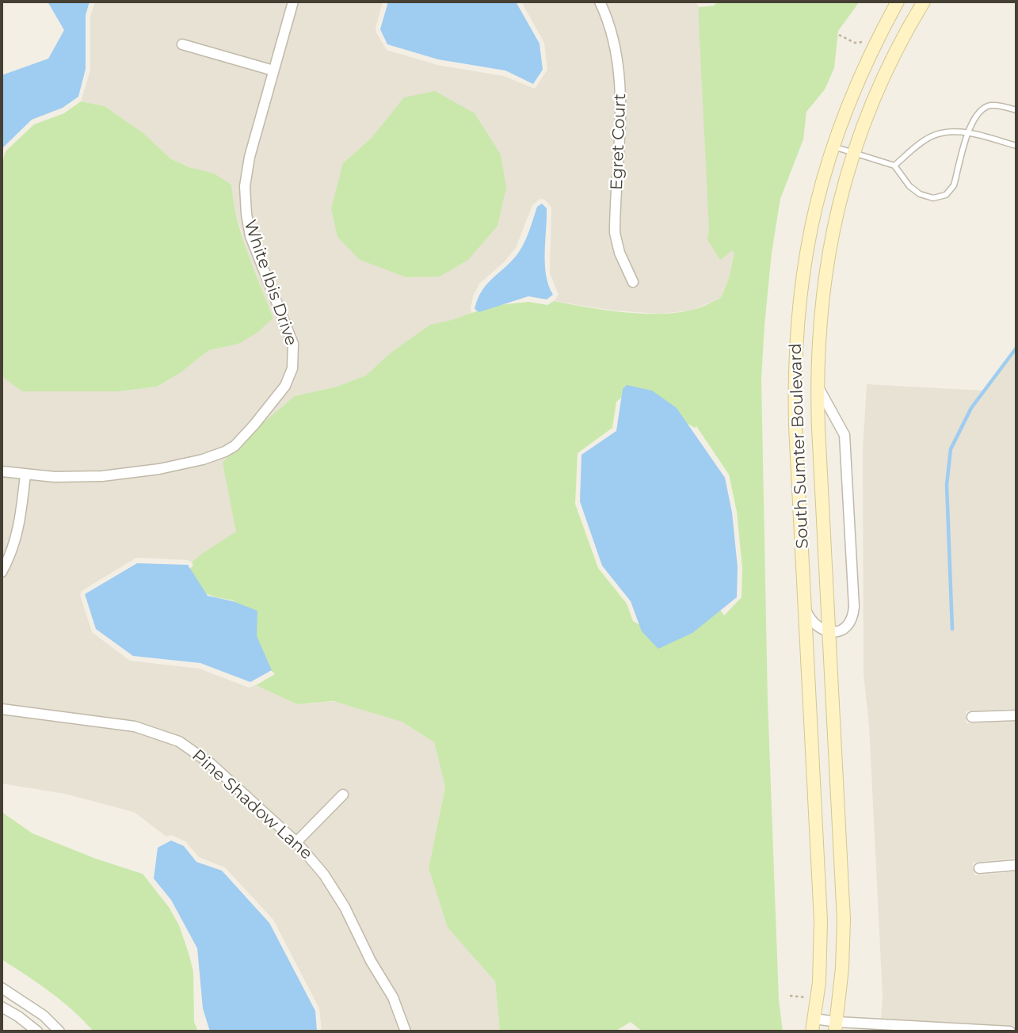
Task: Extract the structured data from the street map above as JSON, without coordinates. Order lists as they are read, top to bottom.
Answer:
{
  "streets": {
    "main road": ["South Sumter Boulevard"],
    "street": ["Egret Court", "White Ibis Drive", "Pine Shadow Lane"]
  }
}
